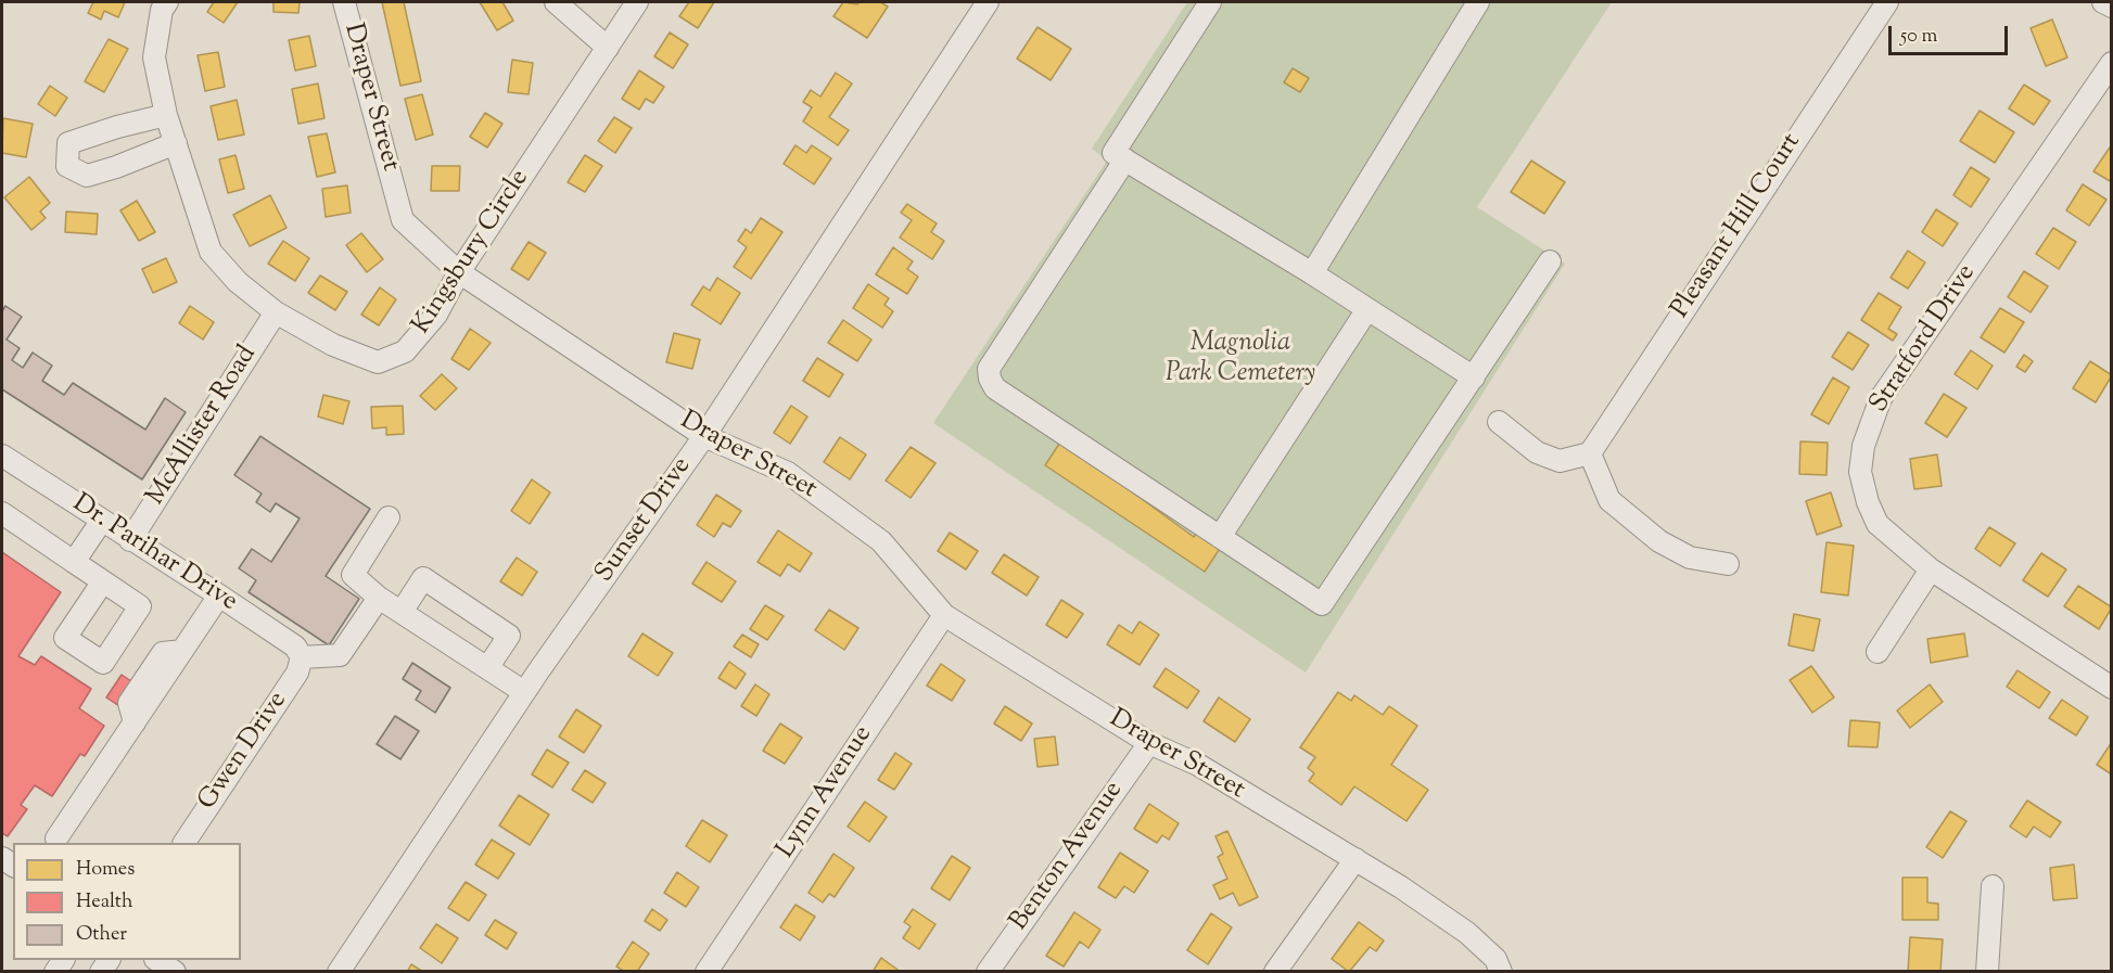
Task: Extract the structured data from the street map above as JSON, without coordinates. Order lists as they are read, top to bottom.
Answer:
{
  "streets": {
    "street": [
      "Draper Street",
      "Pleasant Hill Court",
      "Kingsbury Circle",
      "Stratford Drive",
      "McAllister Road",
      "Sunset Drive",
      "Dr. Parihar Drive",
      "Gwen Drive",
      "Lynn Avenue",
      "Benton Avenue"
    ]
  },
  "crossings": [
    ["Draper Street", "Kingsbury Circle"],
    ["Draper Street", "Sunset Drive"],
    ["Draper Street", "Lynn Avenue"],
    ["Draper Street", "Benton Avenue"],
    ["Kingsbury Circle", "McAllister Road"],
    ["McAllister Road", "Dr. Parihar Drive"],
    ["Dr. Parihar Drive", "Gwen Drive"]
  ],
  "parks": ["Magnolia Park Cemetery"],
  "legend": ["Homes", "Health", "Other"],
  "scale_bar": "50 m"
}
